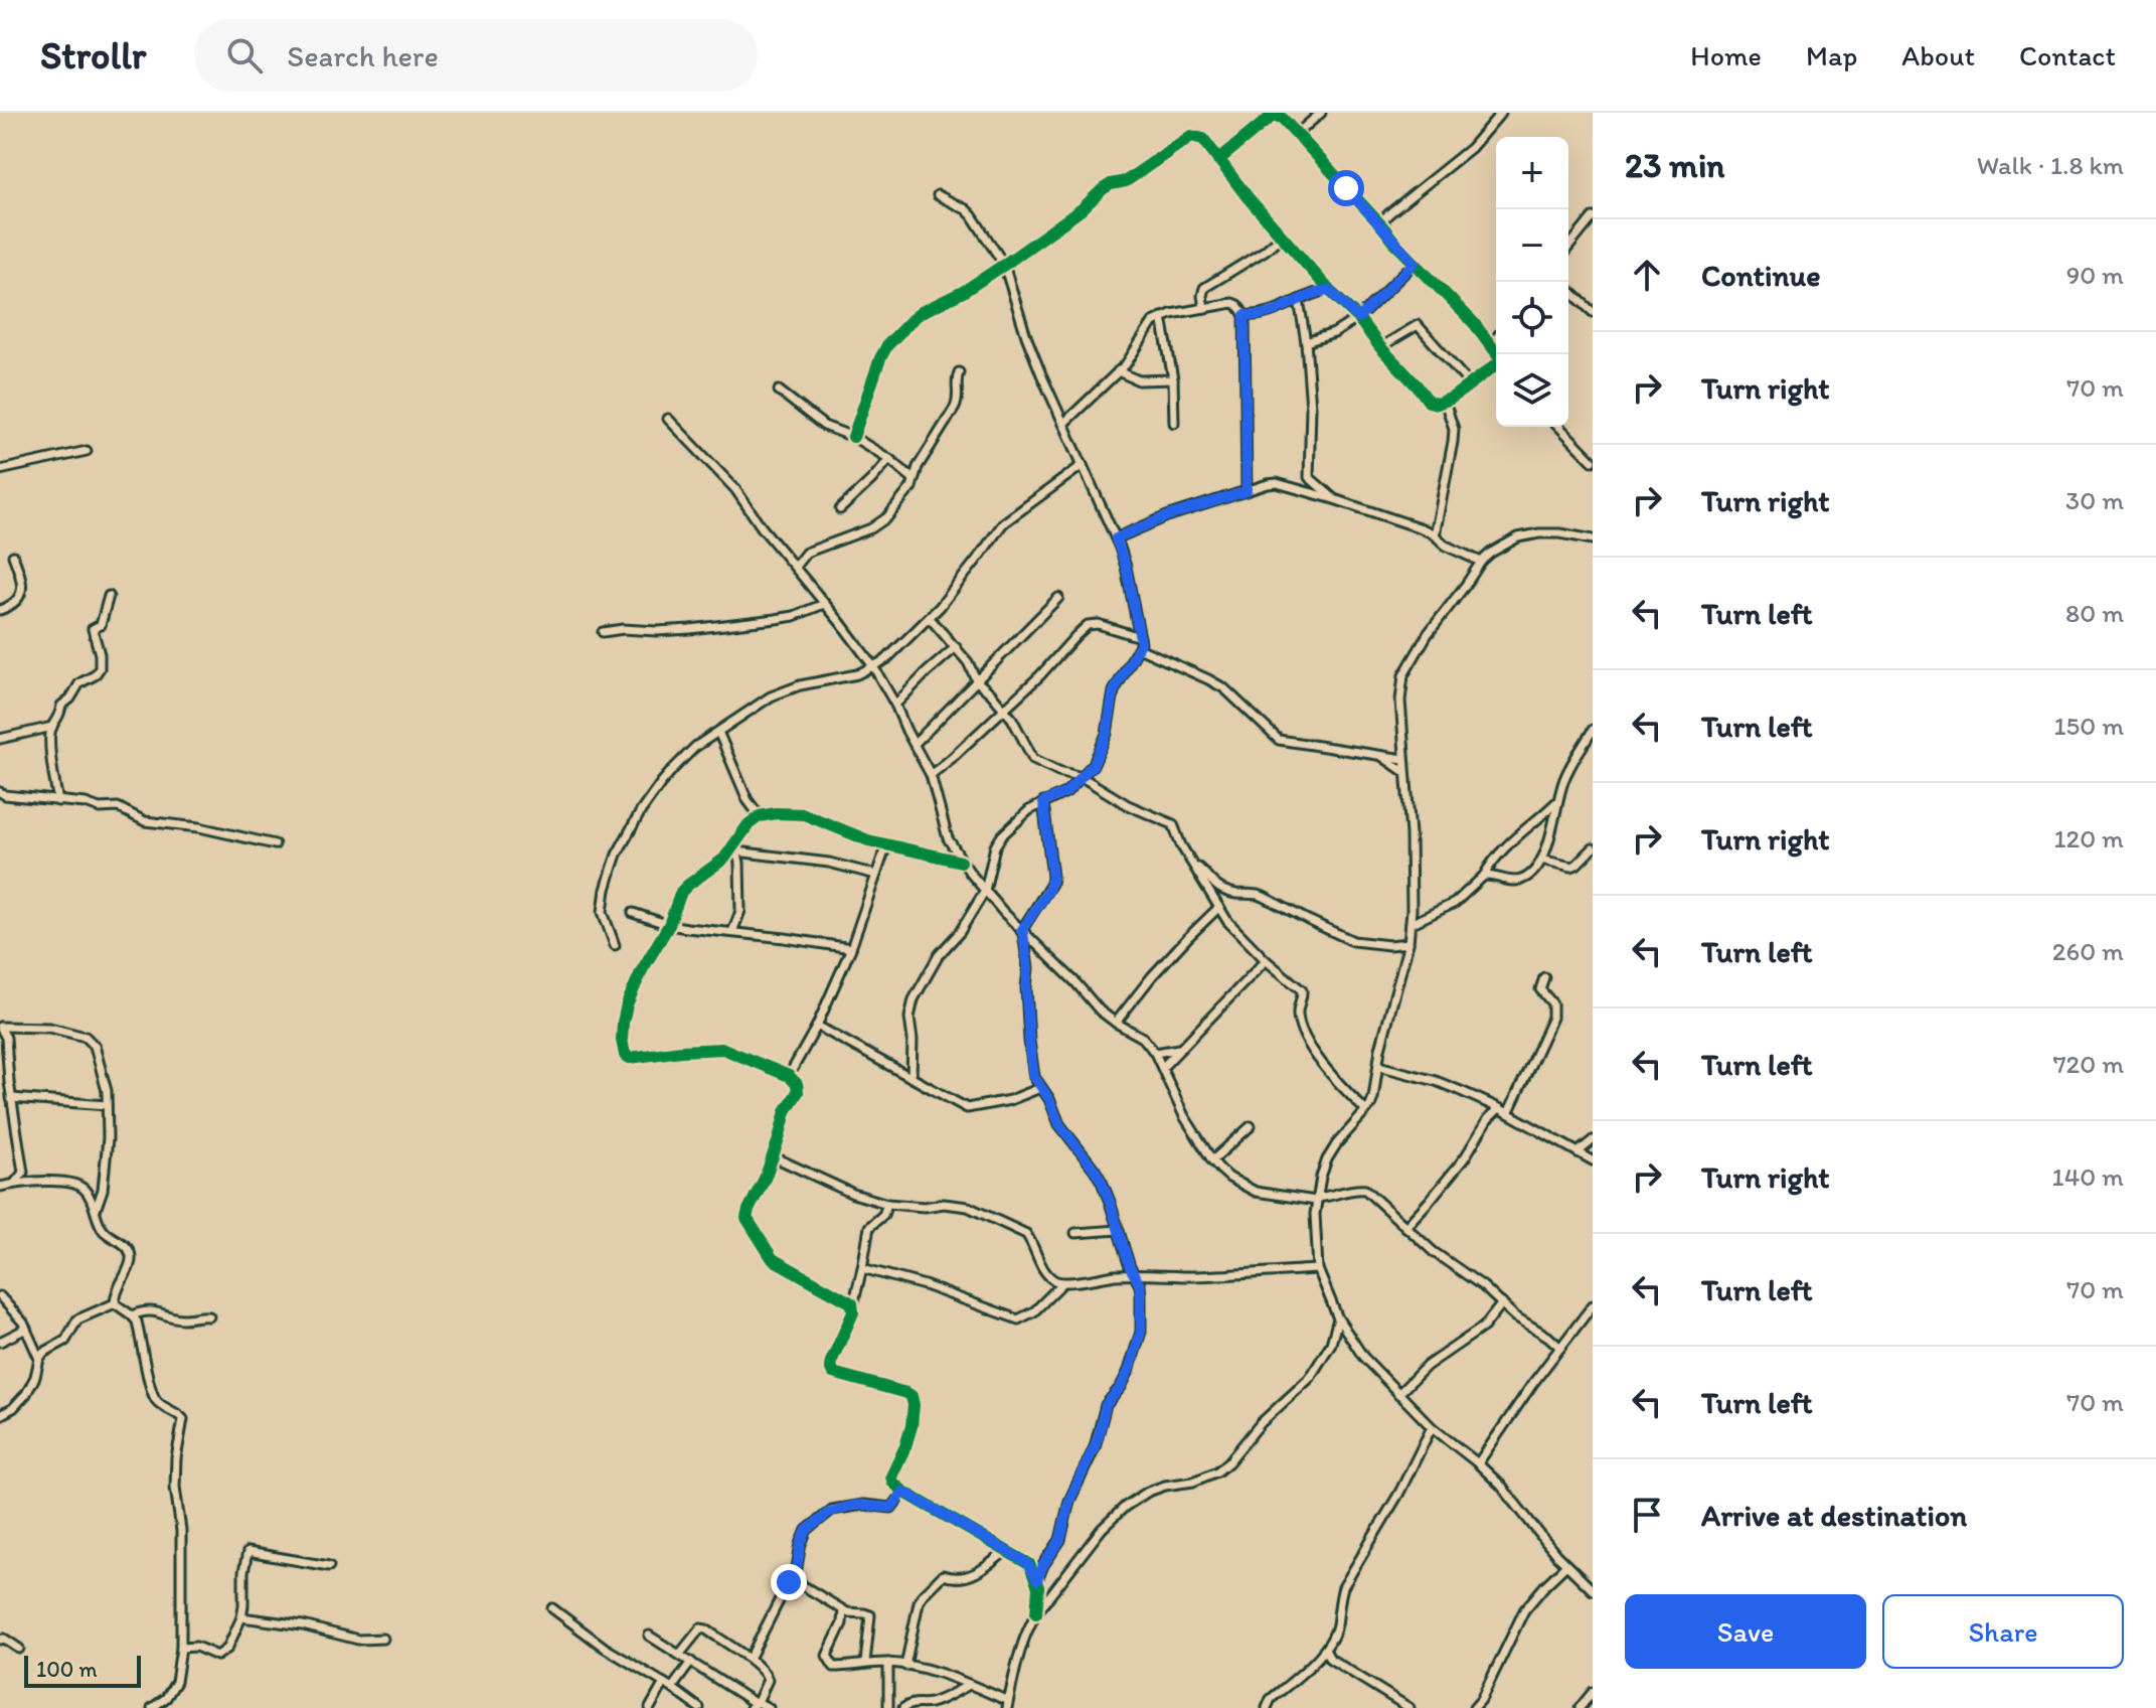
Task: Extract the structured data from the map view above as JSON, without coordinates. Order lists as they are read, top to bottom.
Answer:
{
  "scale_bar": "100 m",
  "page": {
    "header": "Strollr",
    "search": "Search here",
    "nav": [
      "Home",
      "Map",
      "About",
      "Contact"
    ],
    "heading": ["23 min", "Walk · 1.8 km"],
    "map_buttons": ["+", "−"],
    "list": [
      ["Continue", "90 m"],
      ["Turn right", "70 m"],
      ["Turn right", "30 m"],
      ["Turn left", "80 m"],
      ["Turn left", "150 m"],
      ["Turn right", "120 m"],
      ["Turn left", "260 m"],
      ["Turn left", "720 m"],
      ["Turn right", "140 m"],
      ["Turn left", "70 m"],
      ["Turn left", "70 m"],
      "Arrive at destination"
    ],
    "buttons": ["Save", "Share"],
    "scale": "100 m"
  }
}
